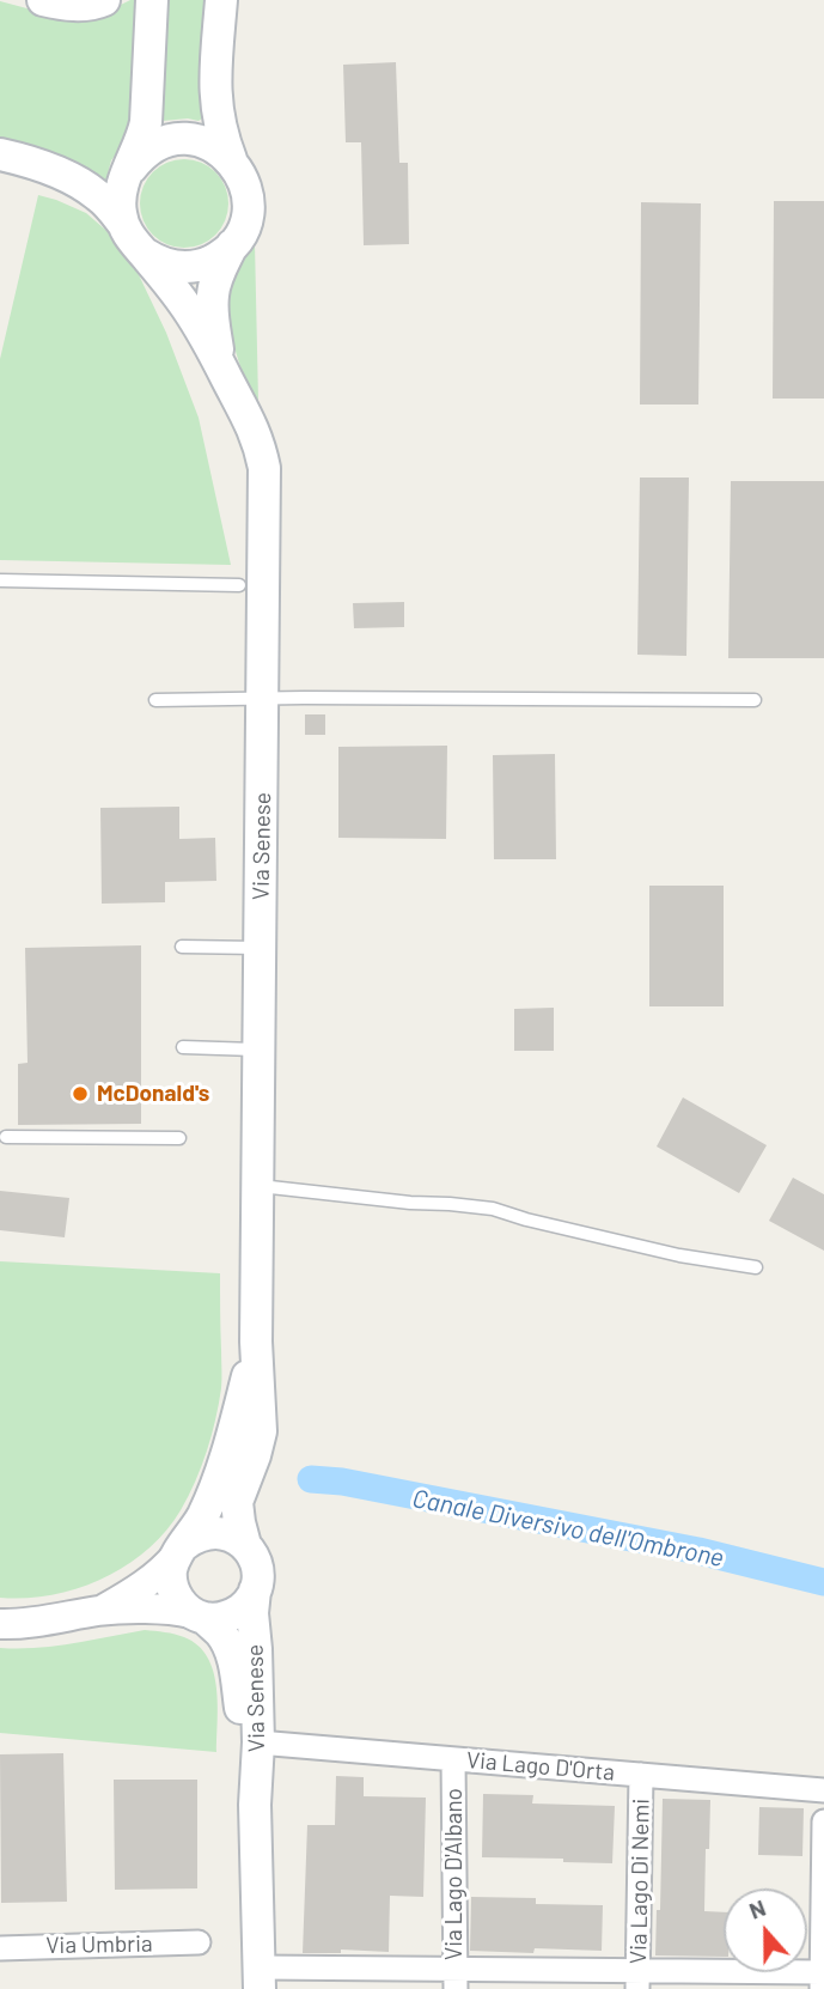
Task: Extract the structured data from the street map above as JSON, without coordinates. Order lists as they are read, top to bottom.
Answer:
{
  "streets": {
    "main road": ["Via Senese"],
    "street": [
      "Via Lago D'Orta",
      "Via Lago D'Albano",
      "Via Lago Di Nemi",
      "Via Umbria"
    ]
  },
  "crossings": [
    ["Via Senese", "Via Lago D'Orta"],
    ["Via Lago D'Orta", "Via Lago D'Albano"],
    ["Via Lago D'Orta", "Via Lago Di Nemi"]
  ],
  "water": ["Canale Diversivo dell'Ombrone"],
  "places": ["McDonald's"],
  "north": "top"
}
